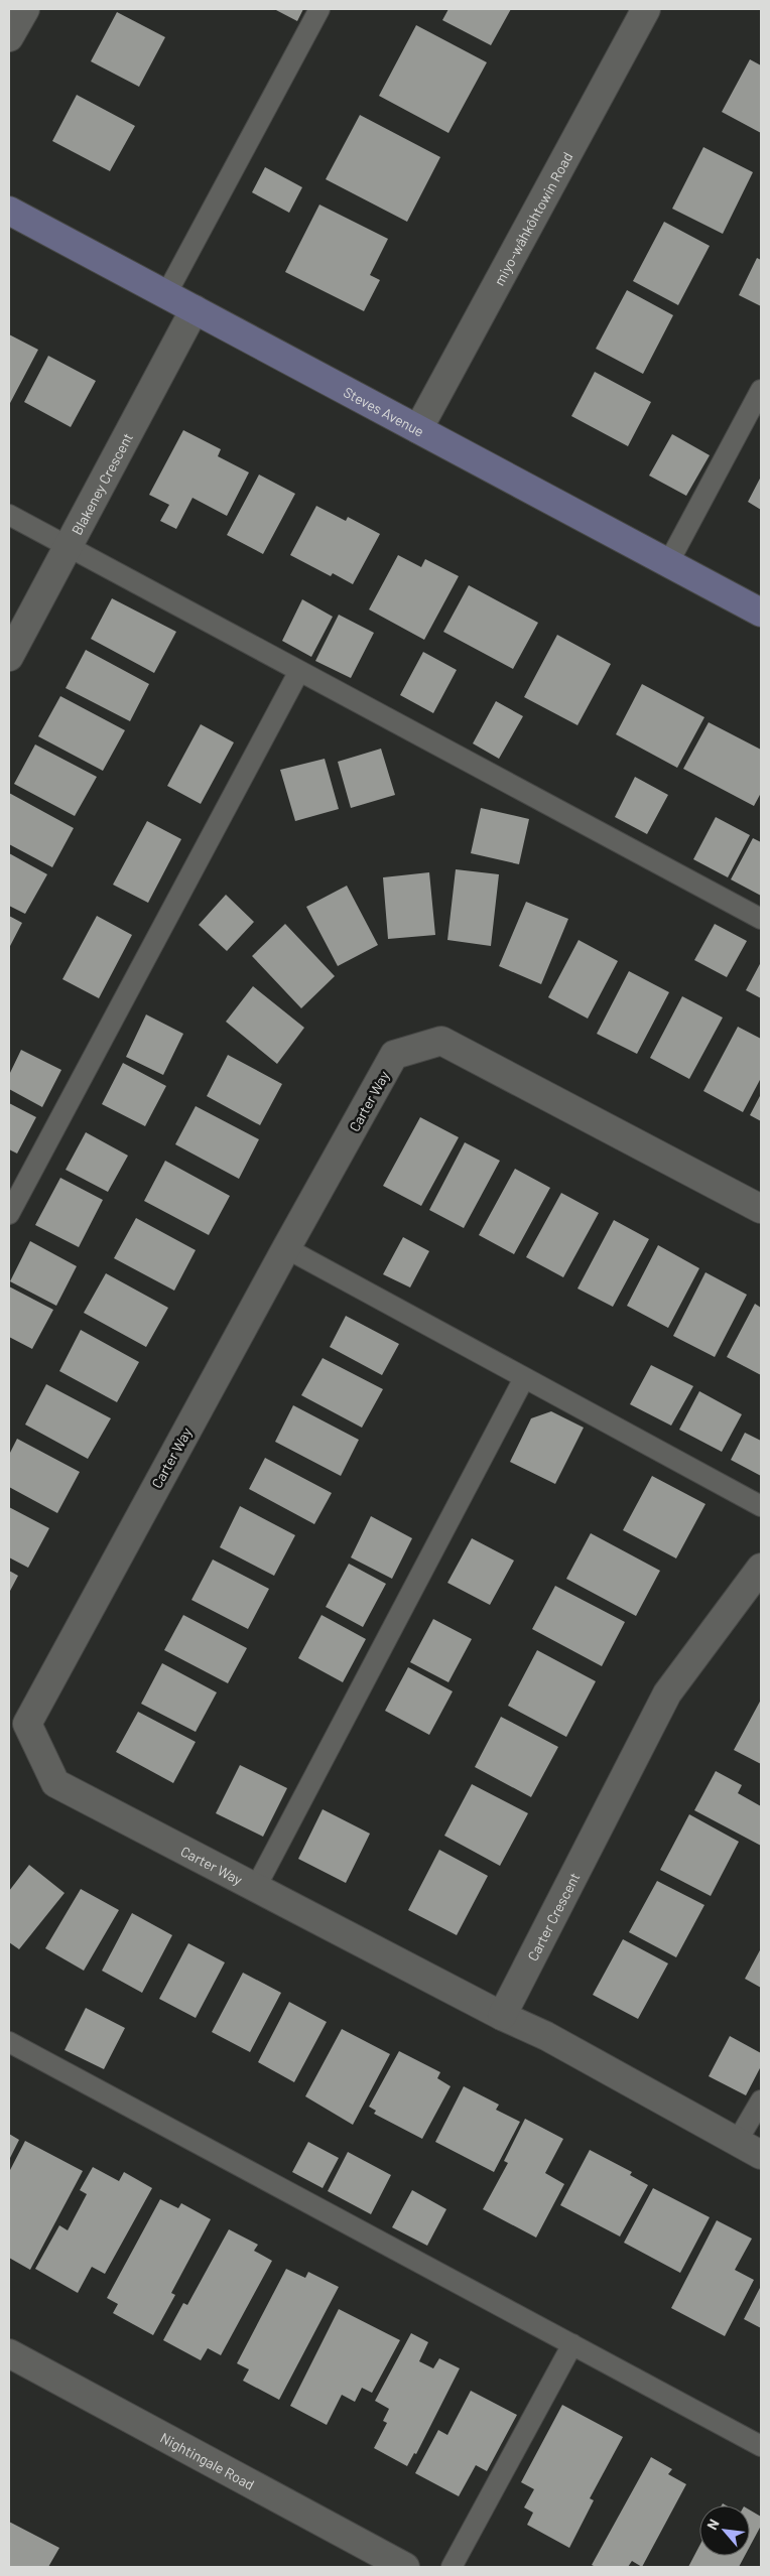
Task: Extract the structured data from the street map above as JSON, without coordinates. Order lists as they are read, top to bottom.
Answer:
{
  "streets": {
    "street": [
      "miyo-wâhkôhtowin Road",
      "Steves Avenue",
      "Blakeney Crescent",
      "Carter Way",
      "Carter Crescent",
      "Nightingale Road"
    ]
  },
  "crossings": [
    ["miyo-wâhkôhtowin Road", "Steves Avenue"],
    ["Steves Avenue", "Blakeney Crescent"],
    ["Carter Way", "Carter Crescent"]
  ],
  "north": "top left"
}
